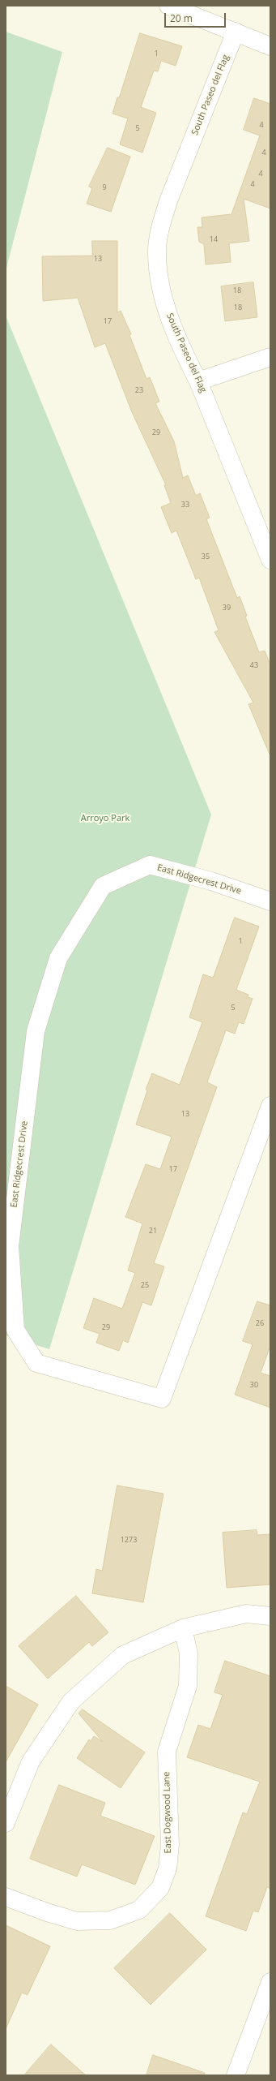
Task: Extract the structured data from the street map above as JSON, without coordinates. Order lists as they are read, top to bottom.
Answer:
{
  "streets": {
    "street": ["South Paseo del Flag", "East Ridgecrest Drive", "East Dogwood Lane"]
  },
  "parks": ["Arroyo Park"],
  "house_numbers": [
    "1",
    "4",
    "5",
    "4",
    "4",
    "4",
    "9",
    "14",
    "13",
    "18",
    "18",
    "17",
    "23",
    "29",
    "33",
    "35",
    "39",
    "43",
    "1",
    "5",
    "13",
    "17",
    "21",
    "25",
    "26",
    "29",
    "30",
    "1273"
  ],
  "scale_bar": "20 m"
}
